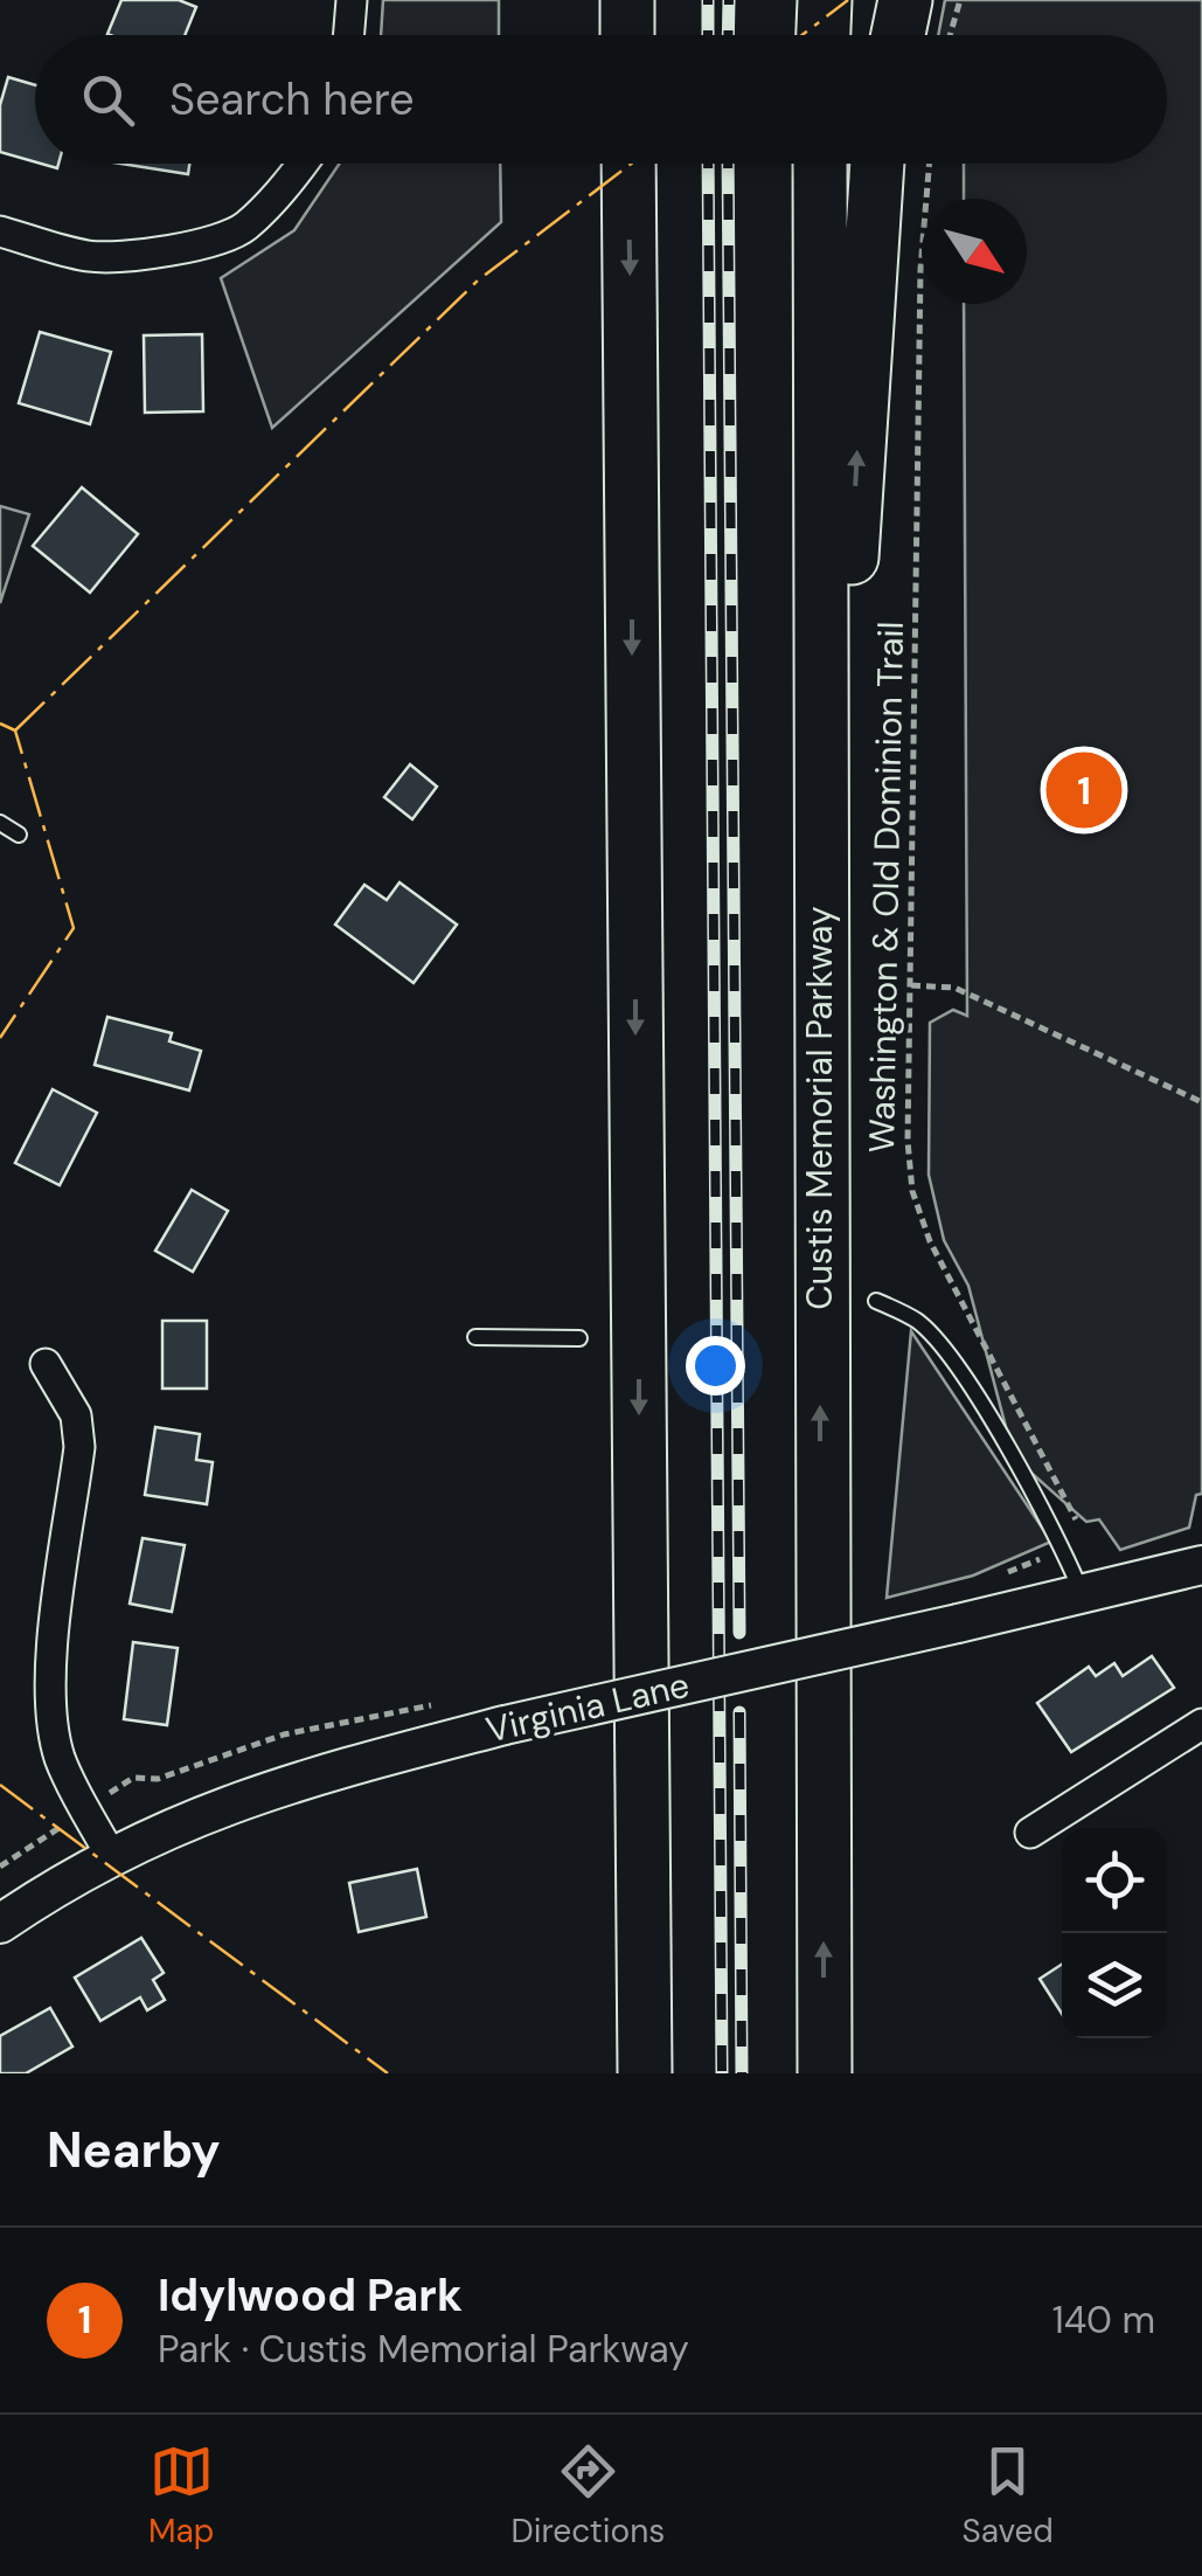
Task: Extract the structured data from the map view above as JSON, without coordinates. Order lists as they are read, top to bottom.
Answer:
{
  "streets": {
    "highway": ["Custis Memorial Parkway"],
    "street": ["Virginia Lane"],
    "path": ["Washington & Old Dominion Trail"]
  },
  "north": "bottom right",
  "page": {
    "search": "Search here",
    "pins": "1",
    "heading": "Nearby",
    "list": [
      {
        "mark": "1",
        "name": "Idylwood Park",
        "note": "Park · Custis Memorial Parkway",
        "value": "140 m"
      }
    ],
    "nav": ["Map", "Directions", "Saved"]
  }
}
